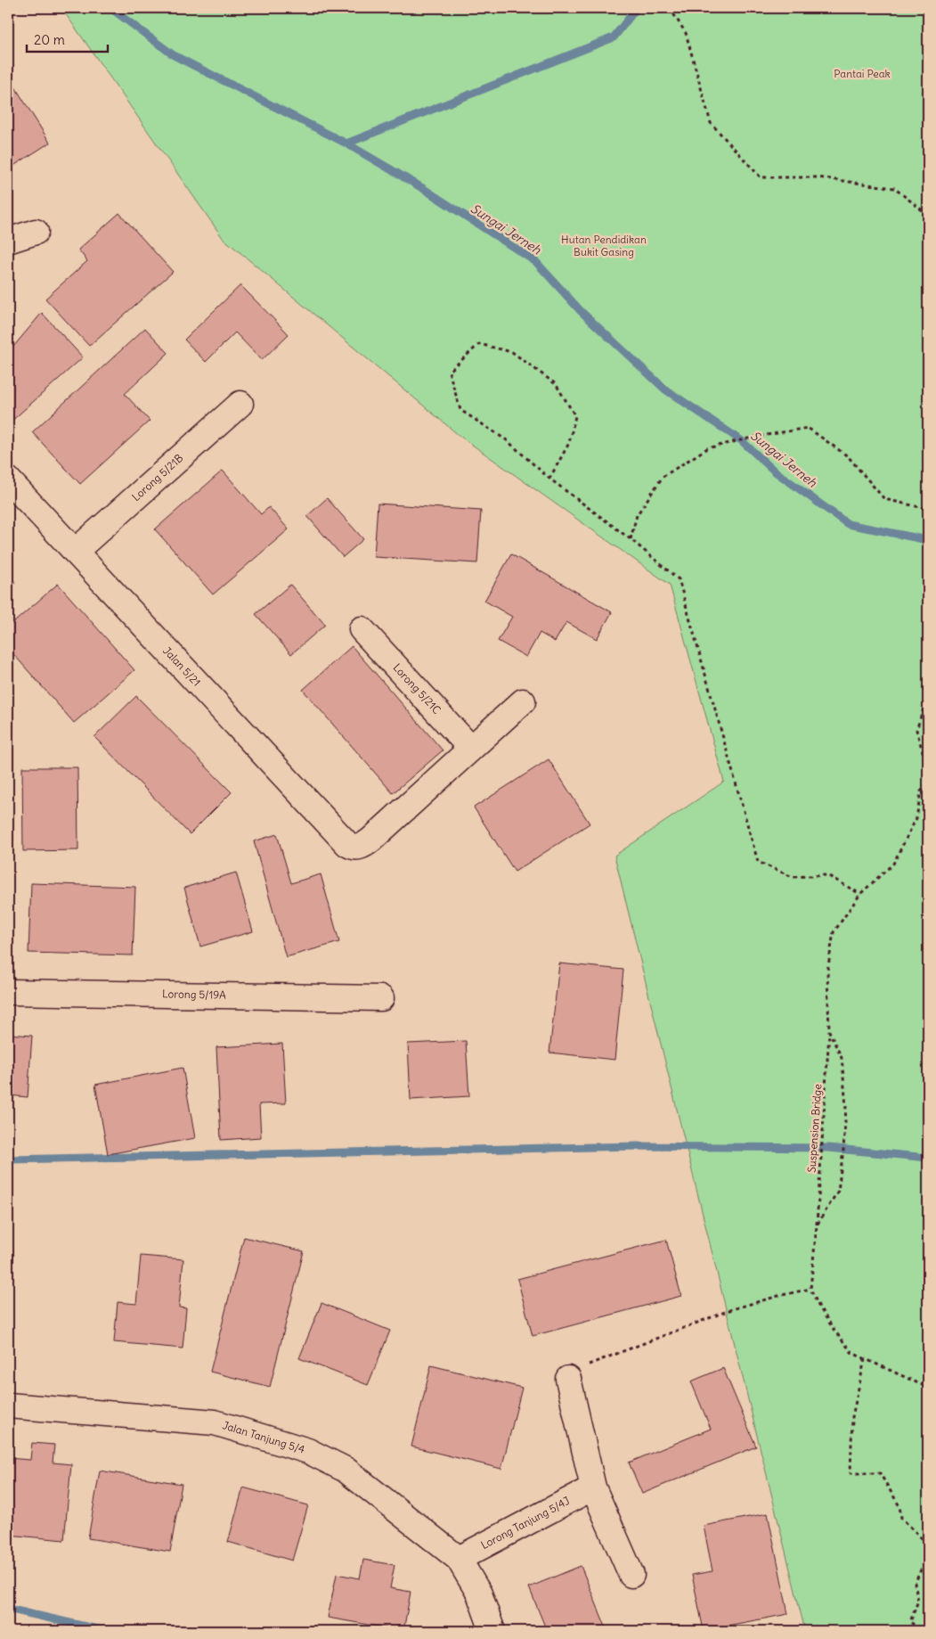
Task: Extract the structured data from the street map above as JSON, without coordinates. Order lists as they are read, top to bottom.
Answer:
{
  "streets": {
    "street": [
      "Lorong 5/21B",
      "Jalan 5/21",
      "Lorong 5/21C",
      "Lorong 5/19A",
      "Jalan Tanjung 5/4",
      "Lorong Tanjung 5/4J"
    ],
    "path": ["Suspension Bridge"]
  },
  "crossings": [
    ["Lorong 5/21B", "Jalan 5/21"],
    ["Jalan 5/21", "Lorong 5/21C"],
    ["Jalan Tanjung 5/4", "Lorong Tanjung 5/4J"]
  ],
  "water": ["Sungai Jerneh"],
  "parks": ["Pantai Peak", "Hutan Pendidikan Bukit Gasing"],
  "scale_bar": "20 m"
}
